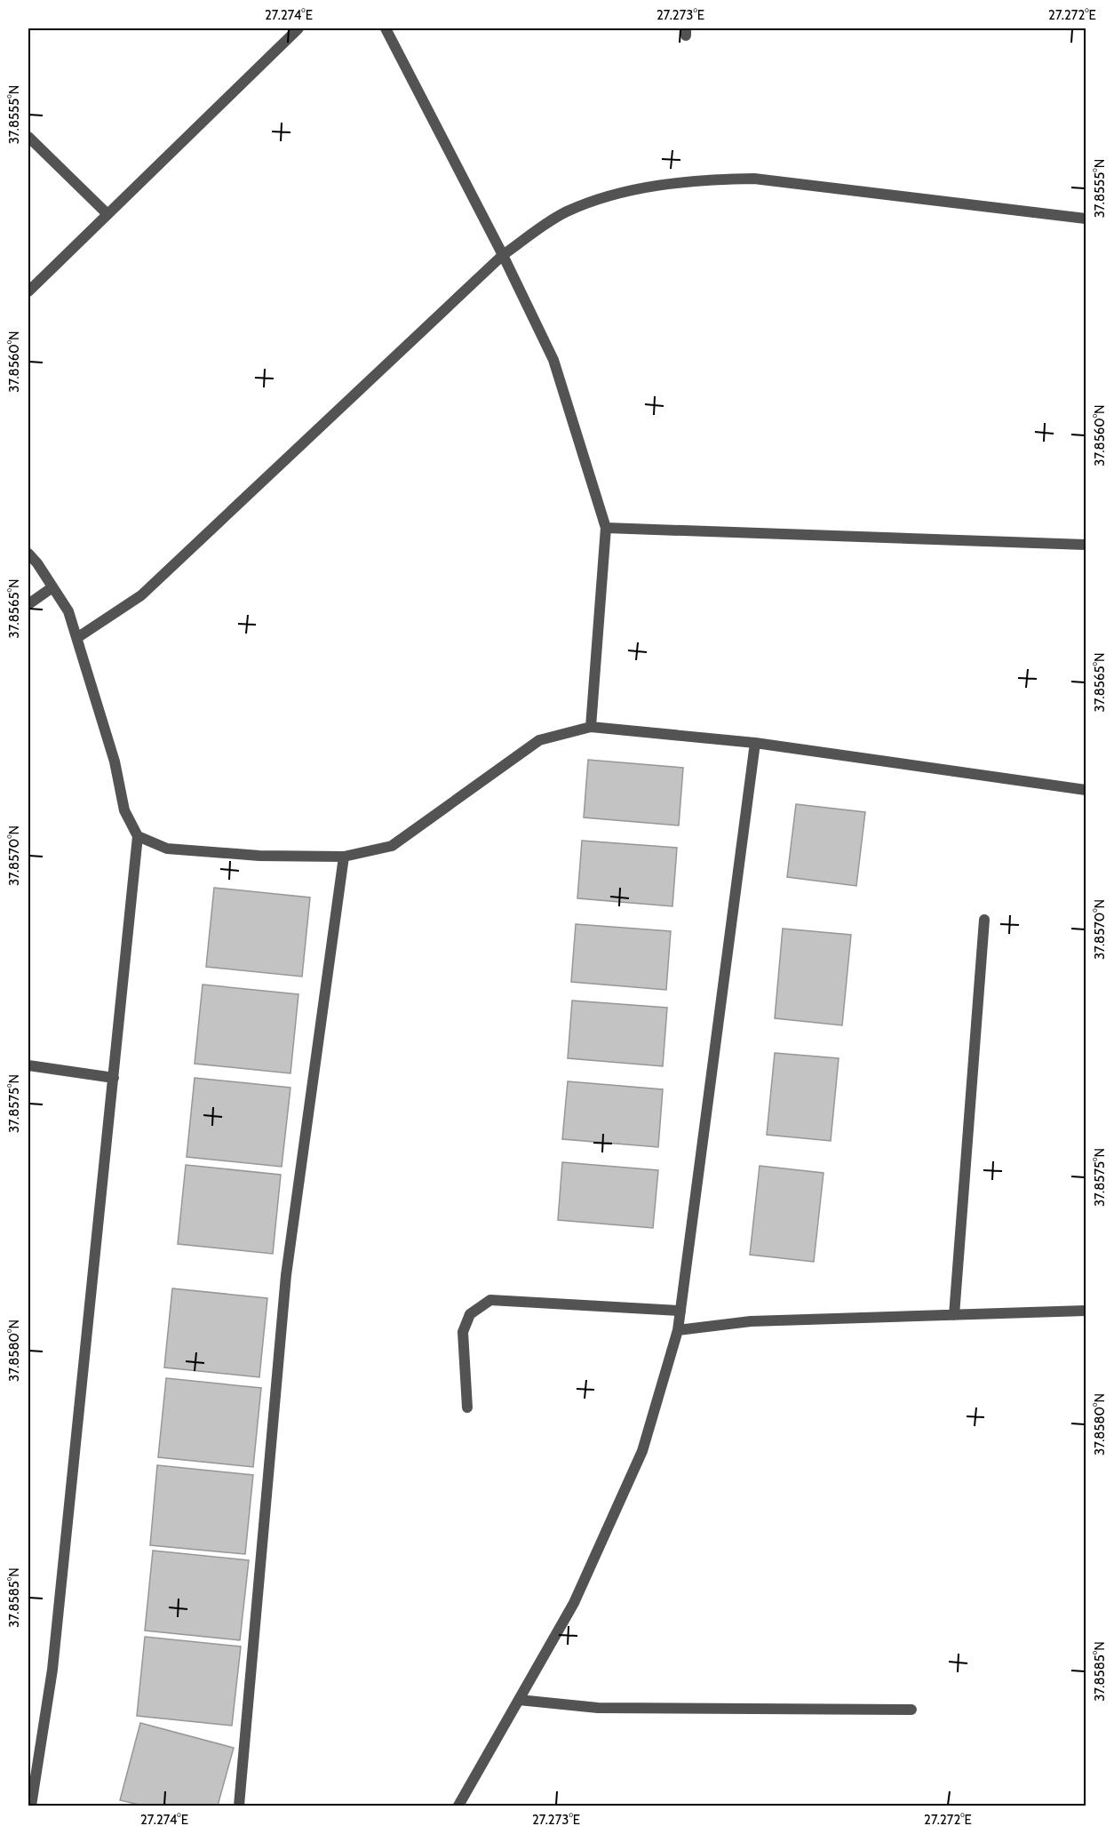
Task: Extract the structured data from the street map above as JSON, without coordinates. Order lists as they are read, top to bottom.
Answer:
{
  "coordinates": [
    "27.274°E",
    "27.273°E",
    "27.272°E",
    "37.8555°N",
    "37.8560°N",
    "37.8565°N",
    "37.8570°N",
    "37.8575°N",
    "37.8580°N",
    "37.8585°N"
  ]
}
